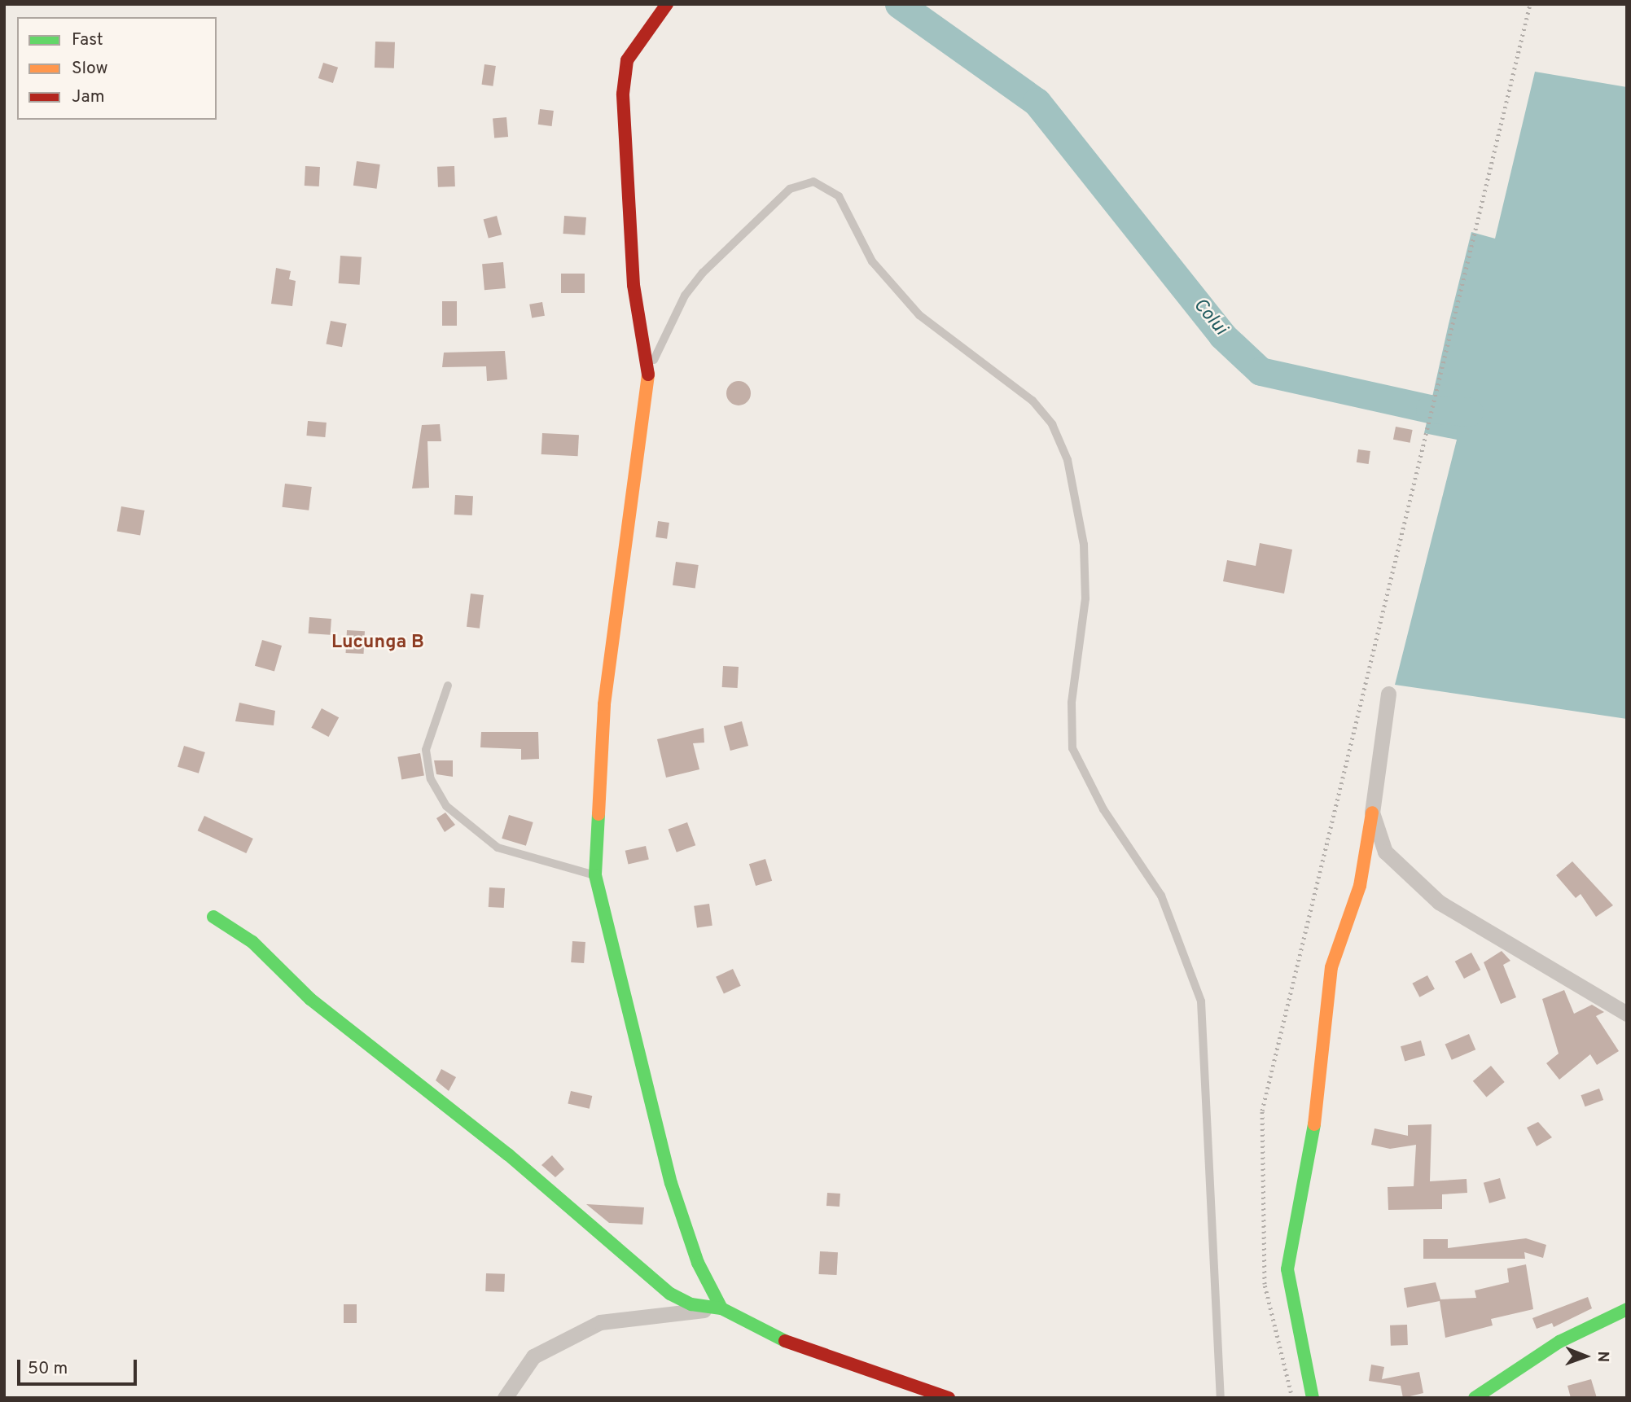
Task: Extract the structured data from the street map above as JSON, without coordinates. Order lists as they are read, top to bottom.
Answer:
{
  "districts": ["Lucunga B"],
  "water": ["Colui"],
  "legend": ["Fast", "Slow", "Jam"],
  "scale_bar": "50 m",
  "north": "right"
}
